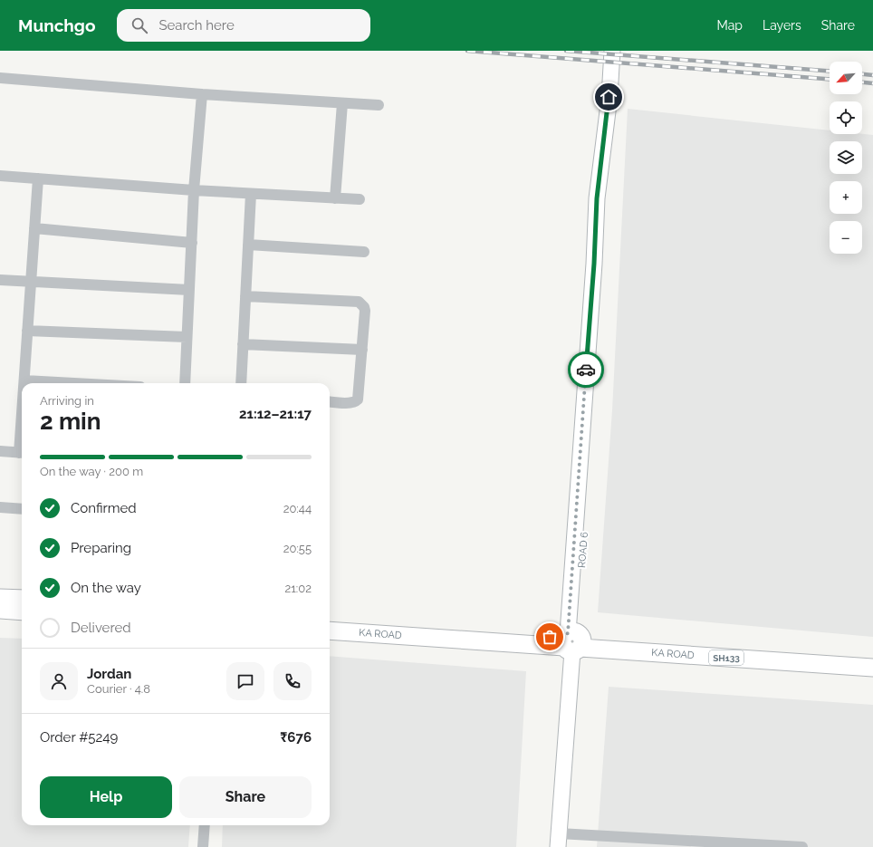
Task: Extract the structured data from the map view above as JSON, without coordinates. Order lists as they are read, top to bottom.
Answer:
{
  "streets": {
    "main road": ["KA ROAD", "SH133"],
    "street": ["ROAD 6"]
  },
  "crossings": [
    ["ROAD 6", "KA ROAD"]
  ],
  "north": "bottom left",
  "page": {
    "header": "Munchgo",
    "search": "Search here",
    "nav": ["Map", "Layers", "Share"],
    "map_buttons": ["+", "−"],
    "heading": ["2 min", "Arriving in", "21:12–21:17"],
    "panel": [
      "Jordan",
      "Courier · 4.8",
      "Order #5249",
      "₹676"
    ],
    "bar": "On the way · 200 m",
    "list": [
      ["Confirmed", "20:44"],
      ["Preparing", "20:55"],
      ["On the way", "21:02"],
      "Delivered"
    ],
    "buttons": ["Help", "Share"]
  }
}
